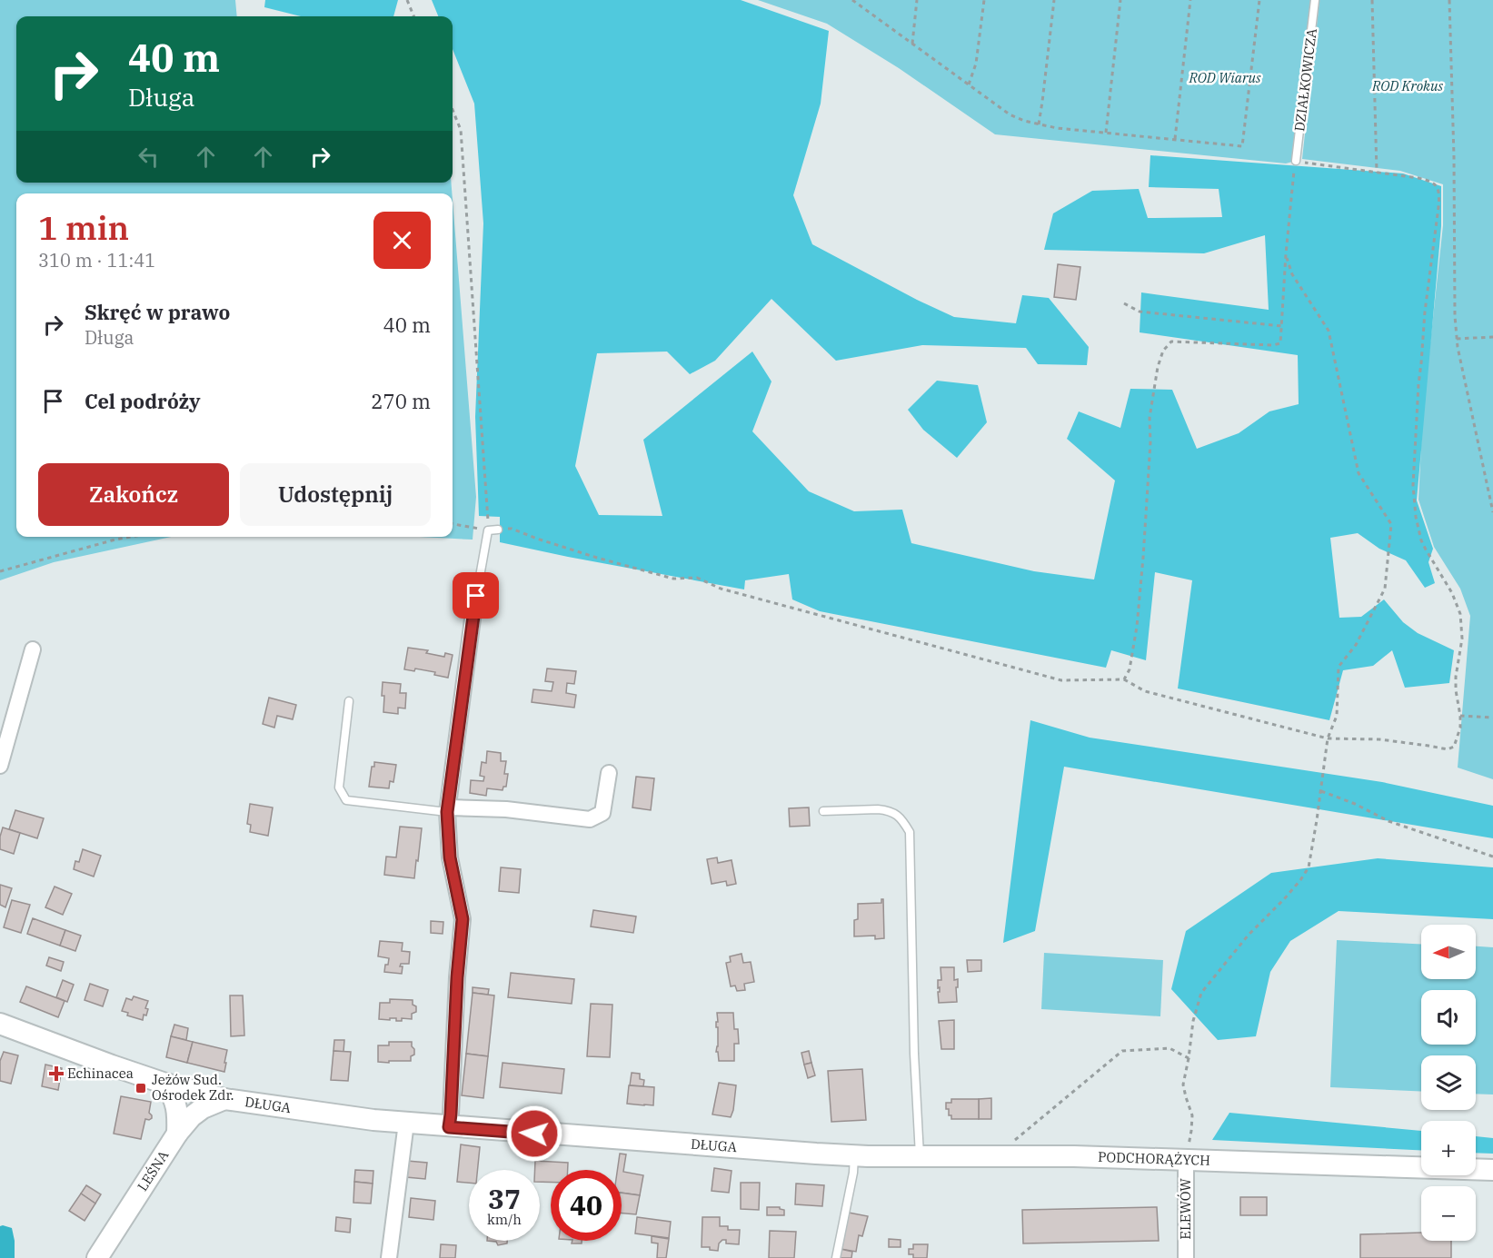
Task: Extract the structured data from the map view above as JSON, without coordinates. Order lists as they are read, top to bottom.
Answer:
{
  "streets": {
    "street": [
      "DŁUGA",
      "PODCHORĄŻYCH",
      "LEŚNA",
      "ELEWÓW"
    ],
    "lane": ["DZIAŁKOWICZA"]
  },
  "crossings": [
    ["DŁUGA", "PODCHORĄŻYCH"],
    ["DŁUGA", "LEŚNA"],
    ["PODCHORĄŻYCH", "ELEWÓW"]
  ],
  "parks": ["ROD Wiarus", "ROD Krokus"],
  "places": {
    "health": ["Echinacea"],
    "transit": ["Jeżów Sud. Ośrodek Zdr."]
  },
  "north": "left",
  "page": {
    "turn": ["40 m", "Długa"],
    "heading": ["1 min", "310 m · 11:41"],
    "list": [
      {
        "name": "Skręć w prawo",
        "note": "Długa",
        "value": "40 m"
      },
      {
        "name": "Cel podróży",
        "value": "270 m"
      }
    ],
    "buttons": ["Zakończ", "Udostępnij"],
    "map_buttons": ["+", "−"],
    "speed": "37 km/h",
    "limit": "40"
  }
}
